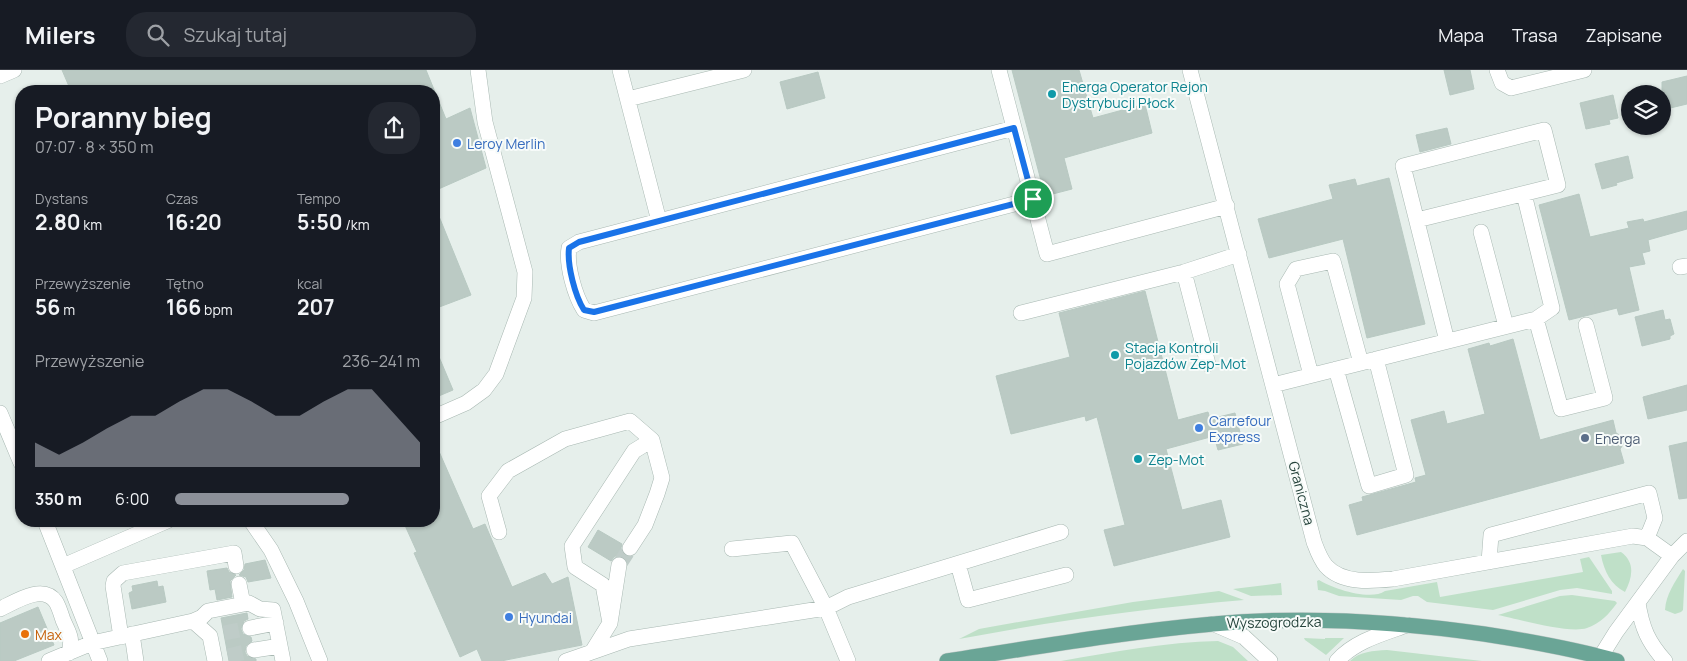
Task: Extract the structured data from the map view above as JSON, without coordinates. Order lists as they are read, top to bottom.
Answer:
{
  "streets": {
    "main road": ["Wyszogrodzka"],
    "street": ["Graniczna"]
  },
  "places": [
    "Energa Operator Rejon Dystrybucji Płock",
    "Leroy Merlin",
    "Stacja Kontroli Pojazdów Zep-Mot",
    "Carrefour Express",
    "Energa",
    "Zep-Mot",
    "Hyundai",
    "Max"
  ],
  "page": {
    "header": "Milers",
    "search": "Szukaj tutaj",
    "nav": ["Mapa", "Trasa", "Zapisane"],
    "heading": ["Poranny bieg", "07:07 · 8 × 350 m"],
    "stats": [
      ["Dystans", "2.80 km"],
      ["Czas", "16:20"],
      ["Tempo", "5:50 /km"],
      ["Przewyższenie", "56 m"],
      ["Tętno", "166 bpm"],
      ["kcal", "207"]
    ],
    "chart": ["Przewyższenie", "236–241 m"],
    "list": [
      {
        "name": "350 m",
        "note": "6:00"
      }
    ]
  }
}
